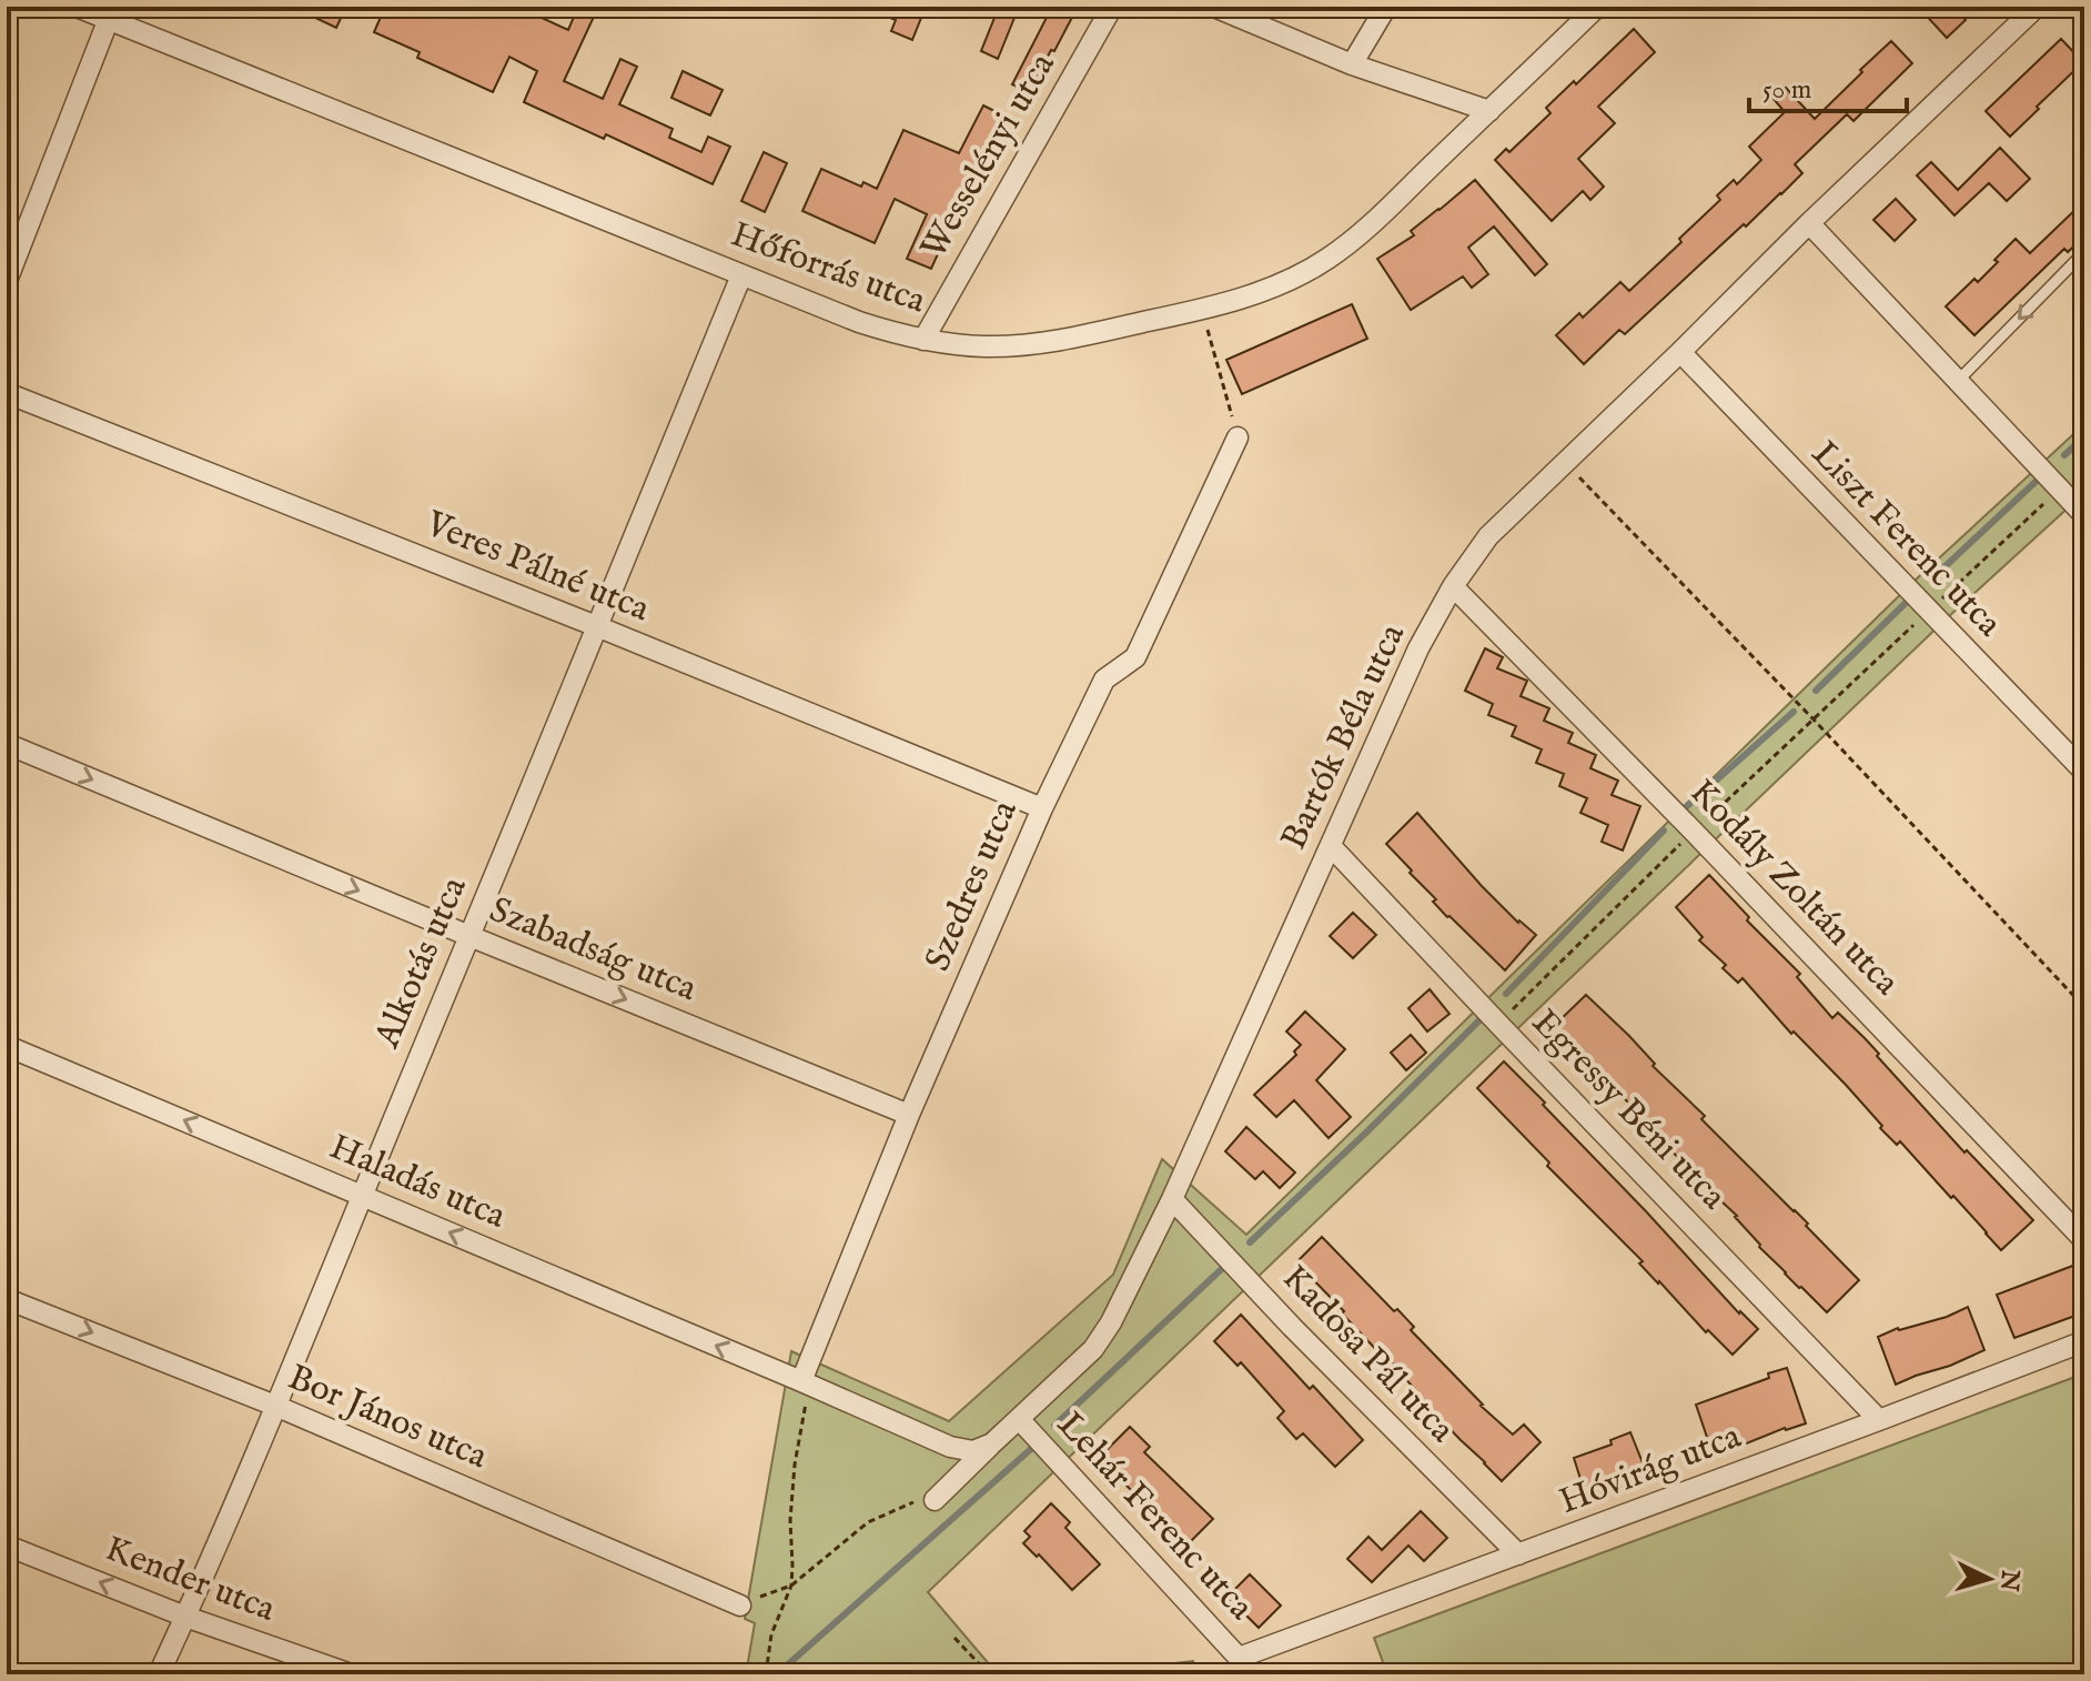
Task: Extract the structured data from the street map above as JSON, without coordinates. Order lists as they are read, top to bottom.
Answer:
{
  "streets": {
    "street": [
      "Wesselényi utca",
      "Hőforrás utca",
      "Liszt Ferenc utca",
      "Veres Pálné utca",
      "Bartók Béla utca",
      "Szedres utca",
      "Kodály Zoltán utca",
      "Szabadság utca",
      "Alkotás utca",
      "Egressy Béni utca",
      "Haladás utca",
      "Kadosa Pál utca",
      "Bor János utca",
      "Hóvirág utca",
      "Lehár Ferenc utca",
      "Kender utca"
    ]
  },
  "crossings": [
    ["Wesselényi utca", "Hőforrás utca"],
    ["Hőforrás utca", "Alkotás utca"],
    ["Liszt Ferenc utca", "Bartók Béla utca"],
    ["Veres Pálné utca", "Szedres utca"],
    ["Veres Pálné utca", "Alkotás utca"],
    ["Bartók Béla utca", "Kodály Zoltán utca"],
    ["Bartók Béla utca", "Egressy Béni utca"],
    ["Bartók Béla utca", "Kadosa Pál utca"],
    ["Bartók Béla utca", "Lehár Ferenc utca"],
    ["Szedres utca", "Szabadság utca"],
    ["Szedres utca", "Haladás utca"],
    ["Szabadság utca", "Alkotás utca"],
    ["Alkotás utca", "Haladás utca"],
    ["Alkotás utca", "Bor János utca"],
    ["Alkotás utca", "Kender utca"],
    ["Egressy Béni utca", "Hóvirág utca"],
    ["Kadosa Pál utca", "Hóvirág utca"],
    ["Hóvirág utca", "Lehár Ferenc utca"]
  ],
  "one_way": [
    "Szabadság utca",
    "Haladás utca",
    "Bor János utca",
    "Kender utca"
  ],
  "scale_bar": "50 m",
  "north": "right"
}
